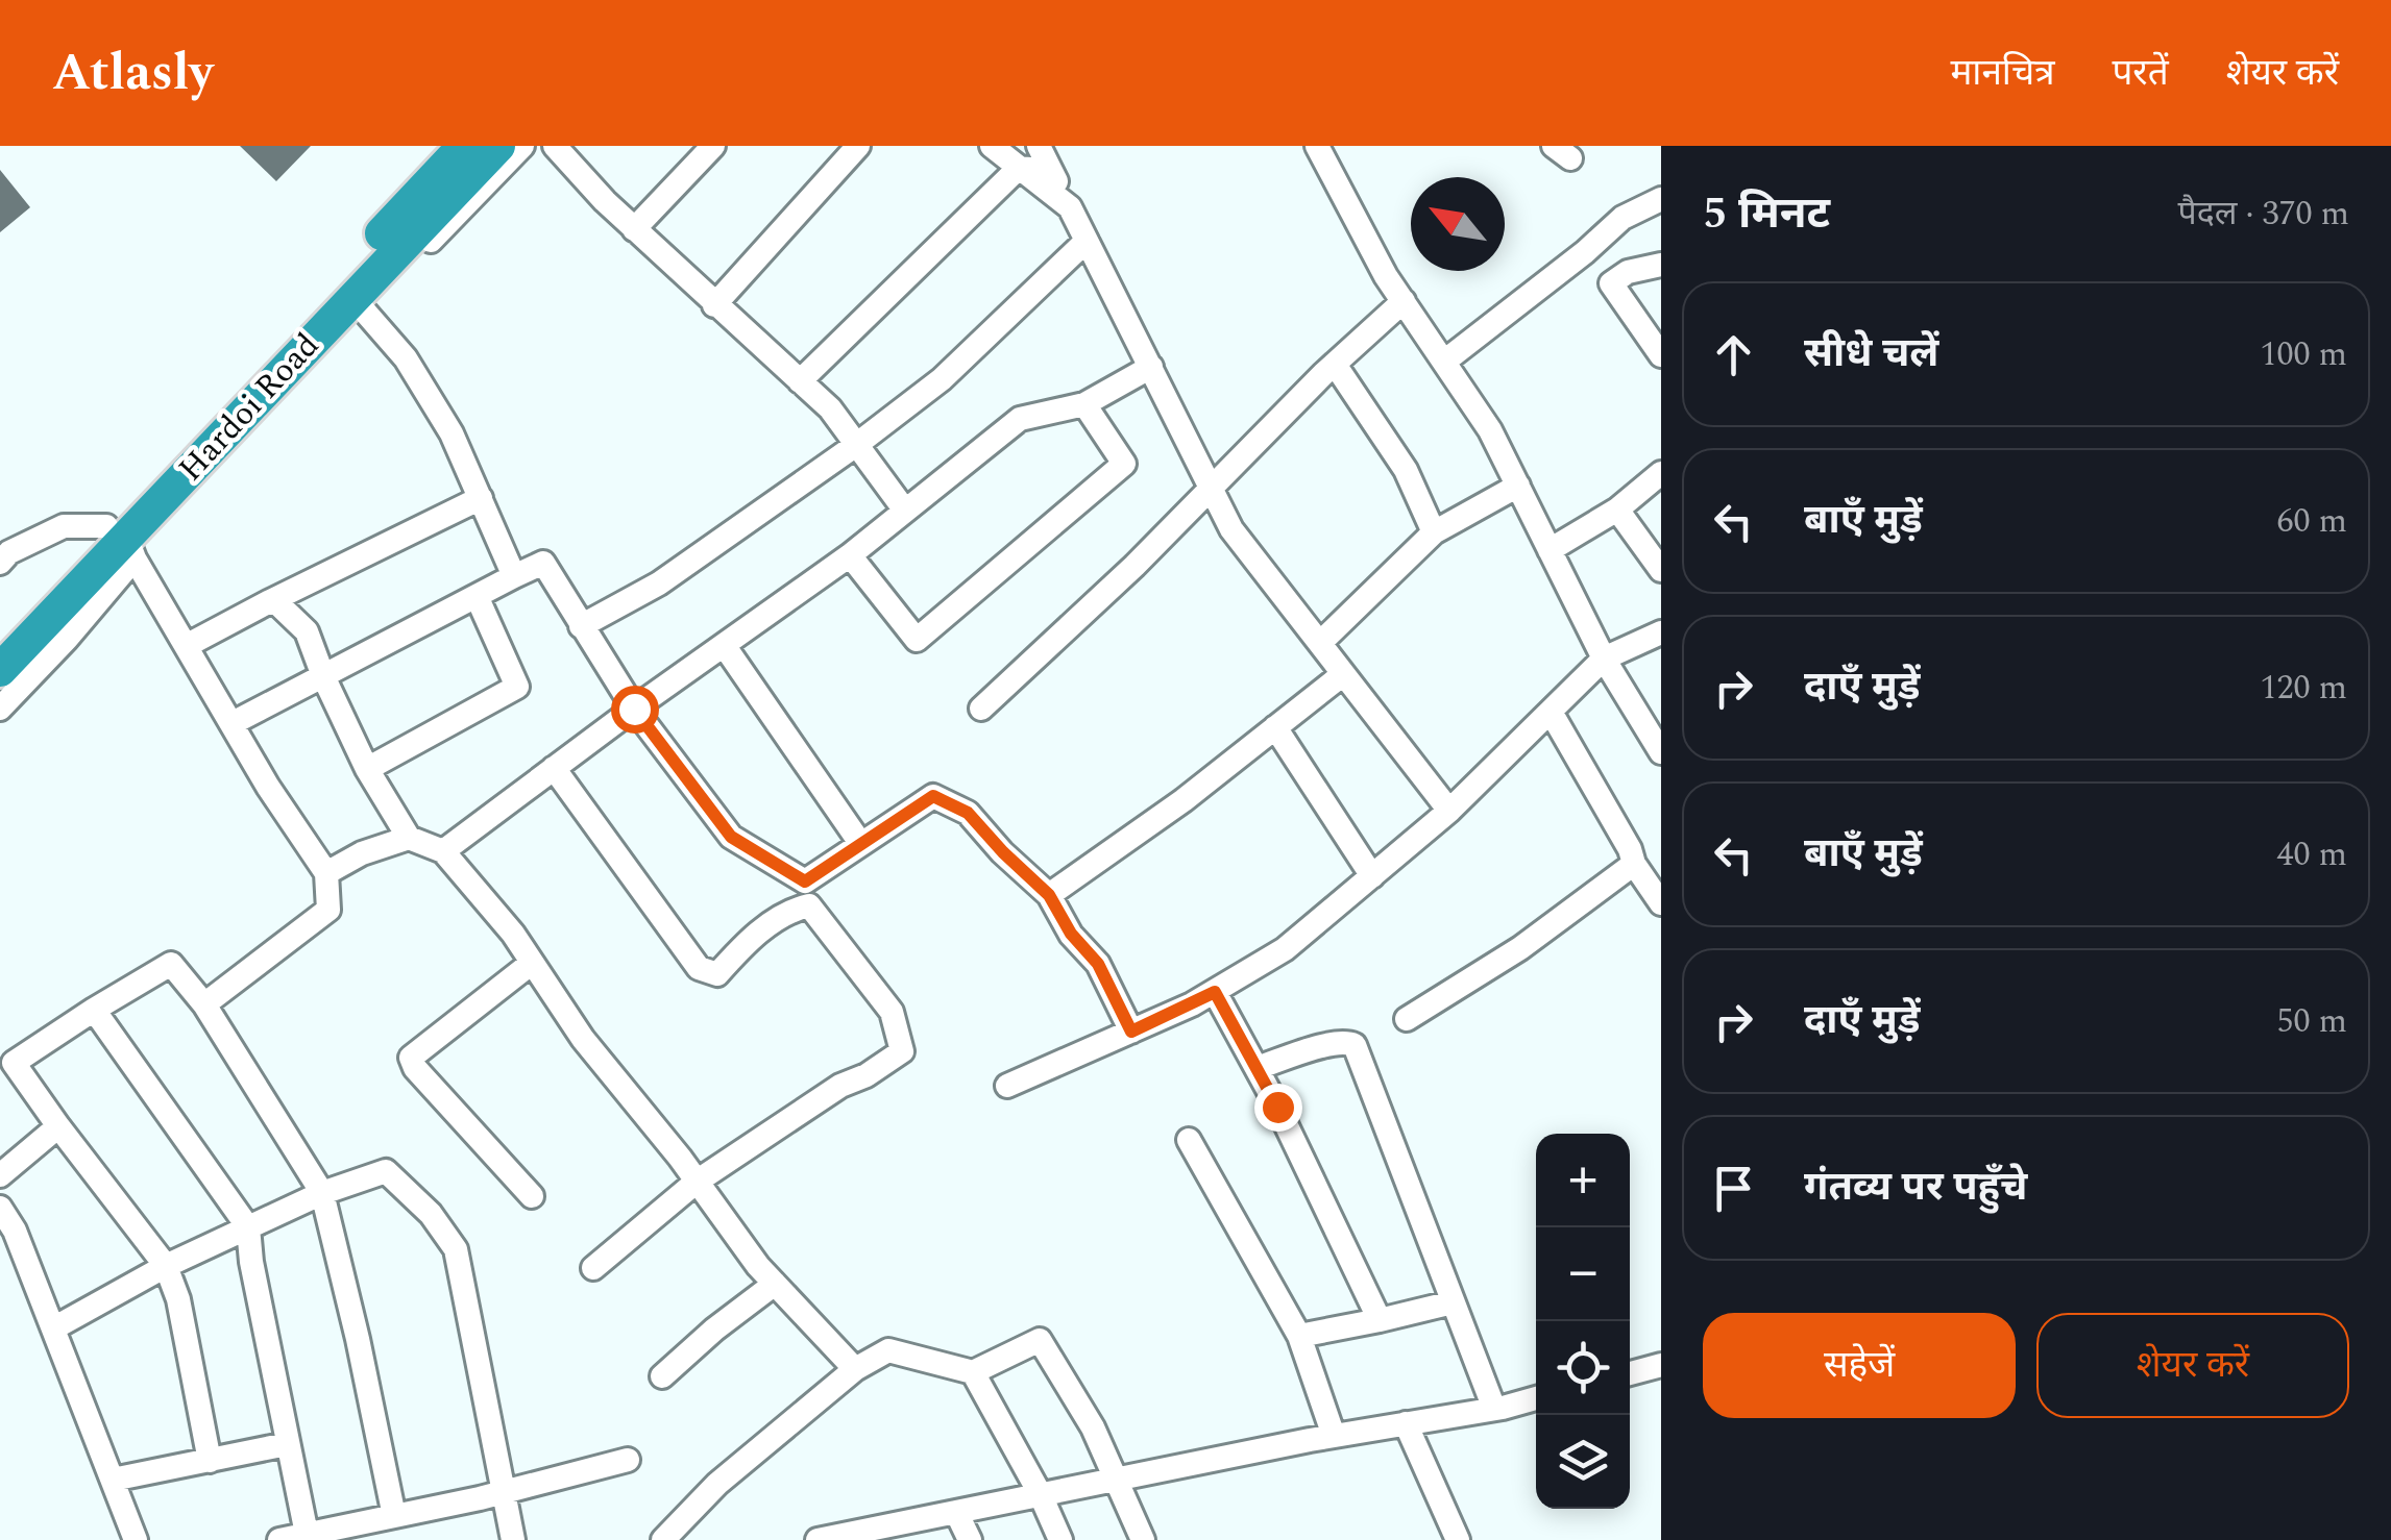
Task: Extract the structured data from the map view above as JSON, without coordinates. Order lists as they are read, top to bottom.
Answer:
{
  "streets": {
    "highway": ["Hardoi Road"]
  },
  "north": "top left",
  "page": {
    "header": "Atlasly",
    "nav": ["मानचित्र", "परतें", "शेयर करें"],
    "heading": ["5 मिनट", "पैदल · 370 m"],
    "list": [
      ["सीधे चलें", "100 m"],
      ["बाएँ मुड़ें", "60 m"],
      ["दाएँ मुड़ें", "120 m"],
      ["बाएँ मुड़ें", "40 m"],
      ["दाएँ मुड़ें", "50 m"],
      "गंतव्य पर पहुँचे"
    ],
    "map_buttons": ["+", "−"],
    "buttons": ["सहेजें", "शेयर करें"]
  }
}
